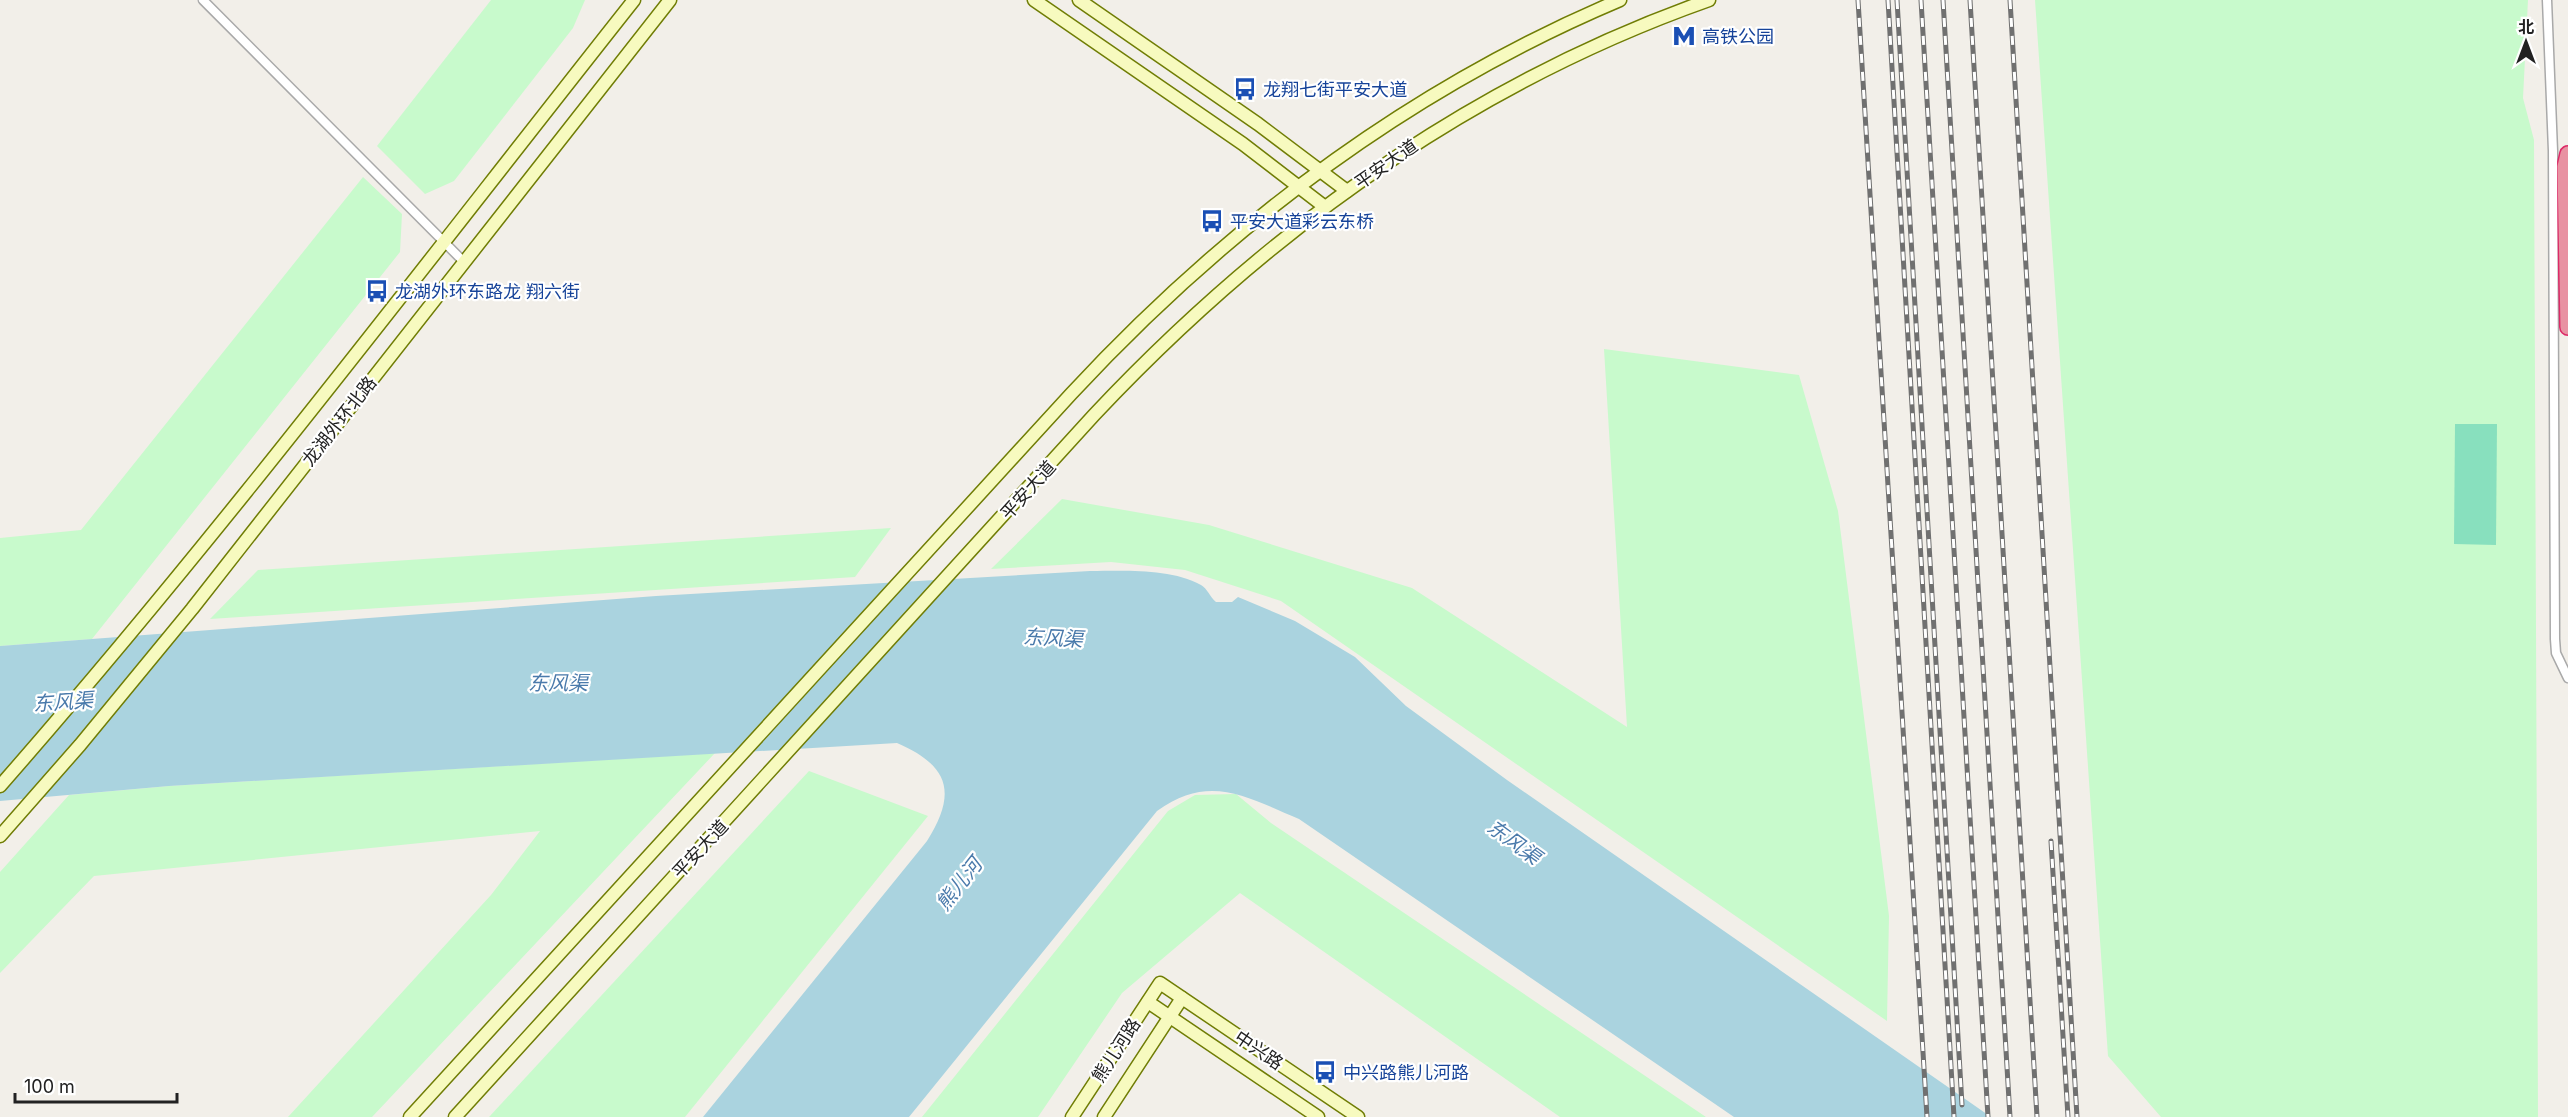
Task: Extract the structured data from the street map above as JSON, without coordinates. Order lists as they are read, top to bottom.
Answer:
{
  "streets": {
    "main road": [
      "平安大道",
      "龙湖外环北路",
      "熊儿河路",
      "中兴路"
    ]
  },
  "crossings": [
    ["熊儿河路", "中兴路"]
  ],
  "water": ["东风渠", "熊儿河"],
  "places": {
    "metro station": ["高铁公园"],
    "bus stop": [
      "龙翔七街平安大道",
      "平安大道彩云东桥",
      "龙湖外环东路龙 翔六街",
      "中兴路熊儿河路"
    ]
  },
  "scale_bar": "100 m",
  "north": "top"
}
